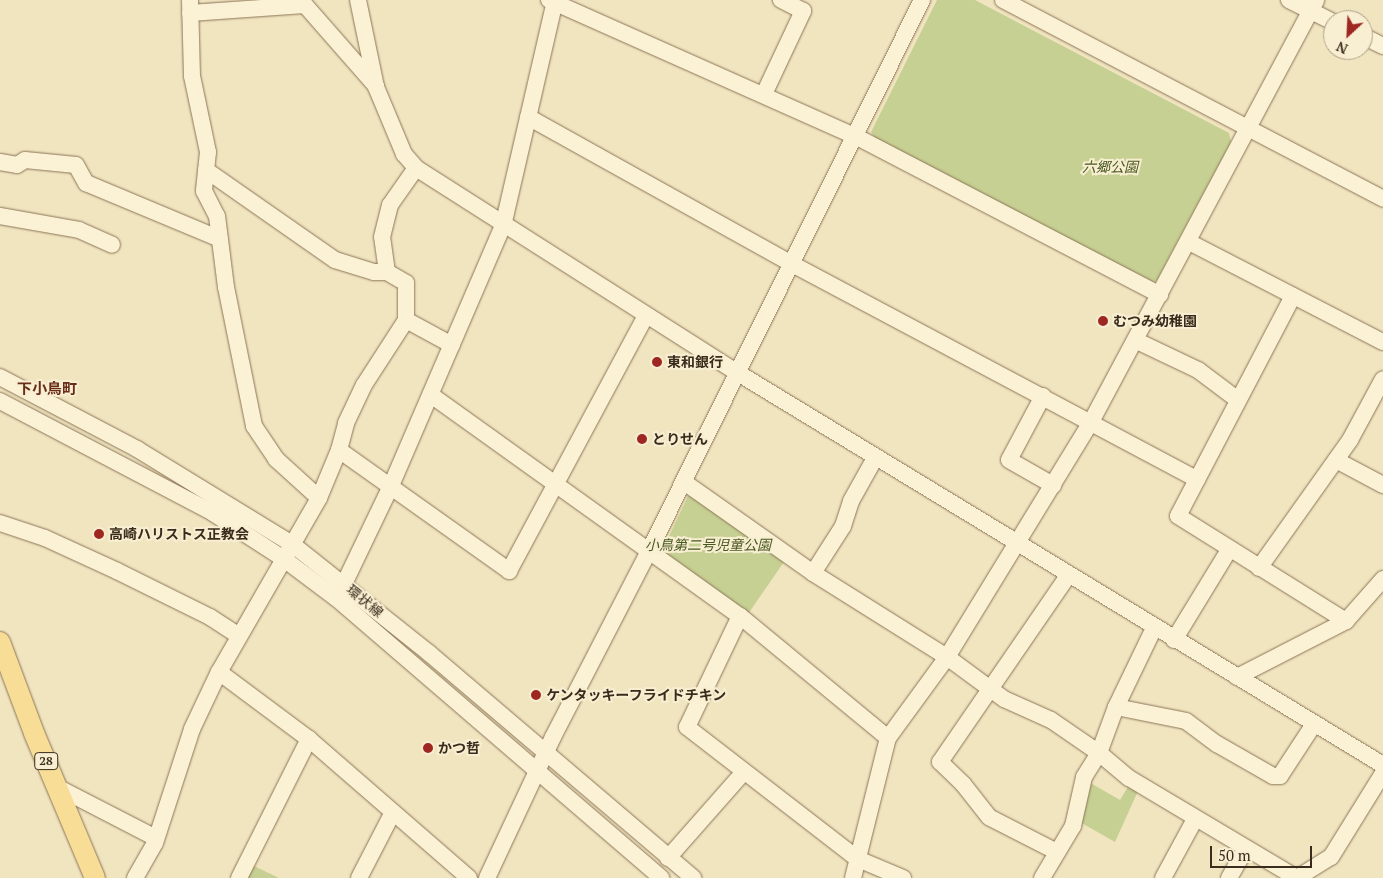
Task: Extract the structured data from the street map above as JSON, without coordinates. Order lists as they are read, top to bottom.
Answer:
{
  "streets": {
    "main road": ["28"],
    "street": ["環状線"]
  },
  "districts": ["下小鳥町"],
  "parks": ["六郷公園", "小鳥第二号児童公園"],
  "places": [
    "むつみ幼稚園",
    "東和銀行",
    "とりせん",
    "高崎ハリストス正教会",
    "ケンタッキーフライドチキン",
    "かつ哲"
  ],
  "scale_bar": "50 m",
  "north": "bottom left"
}
